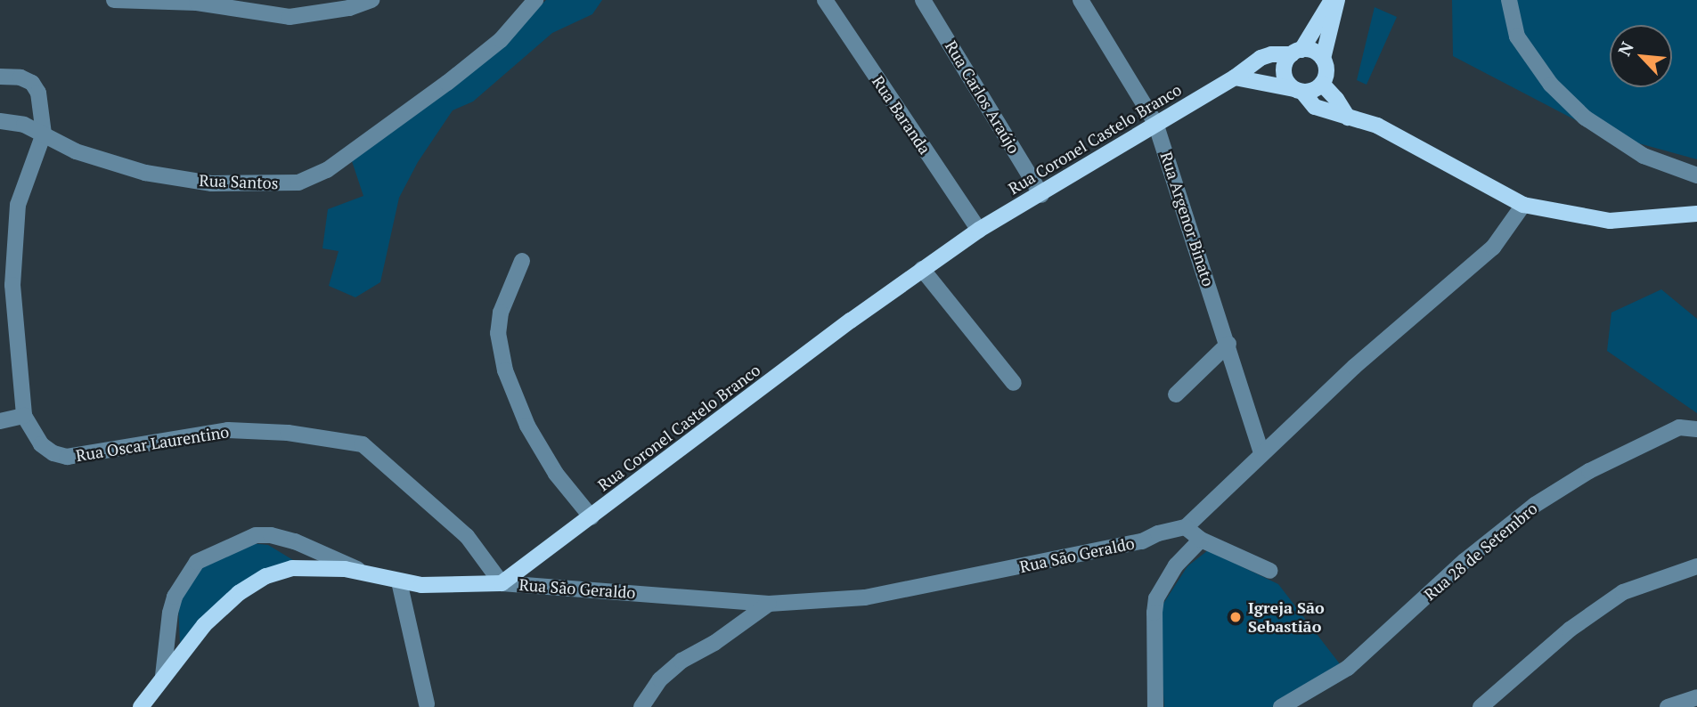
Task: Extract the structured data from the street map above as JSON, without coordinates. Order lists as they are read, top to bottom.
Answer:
{
  "streets": {
    "main road": ["Rua Coronel Castelo Branco"],
    "street": [
      "Rua Carlos Araújo",
      "Rua Baranda",
      "Rua Santos",
      "Rua Argenor Binato",
      "Rua Oscar Laurentino",
      "Rua 28 de Setembro",
      "Rua São Geraldo"
    ]
  },
  "crossings": [
    ["Rua Carlos Araújo", "Rua Coronel Castelo Branco"],
    ["Rua Baranda", "Rua Coronel Castelo Branco"],
    ["Rua Coronel Castelo Branco", "Rua Argenor Binato"],
    ["Rua Coronel Castelo Branco", "Rua Oscar Laurentino"],
    ["Rua Coronel Castelo Branco", "Rua São Geraldo"],
    ["Rua Santos", "Rua Oscar Laurentino"],
    ["Rua Oscar Laurentino", "Rua São Geraldo"]
  ],
  "places": ["Igreja São Sebastião"],
  "north": "top left"
}
